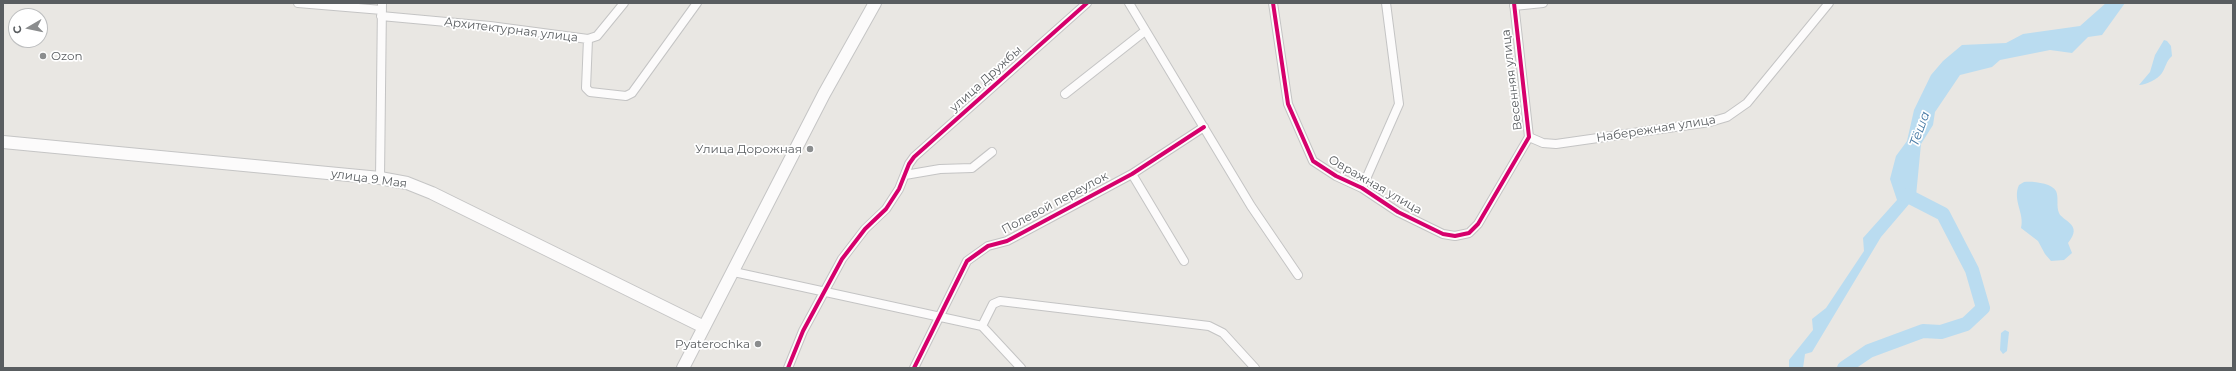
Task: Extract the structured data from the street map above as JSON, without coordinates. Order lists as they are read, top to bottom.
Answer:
{
  "streets": {
    "main road": ["улица 9 Мая"],
    "street": [
      "Архитектурная улица",
      "улица Дружбы",
      "Весенняя улица",
      "Набережная улица",
      "Овражная улица",
      "Полевой переулок"
    ]
  },
  "crossings": [
    ["Весенняя улица", "Набережная улица"],
    ["Весенняя улица", "Овражная улица"]
  ],
  "water": ["Тёша"],
  "places": ["Ozon", "Улица Дорожная", "Pyaterochka"],
  "north": "left"
}
